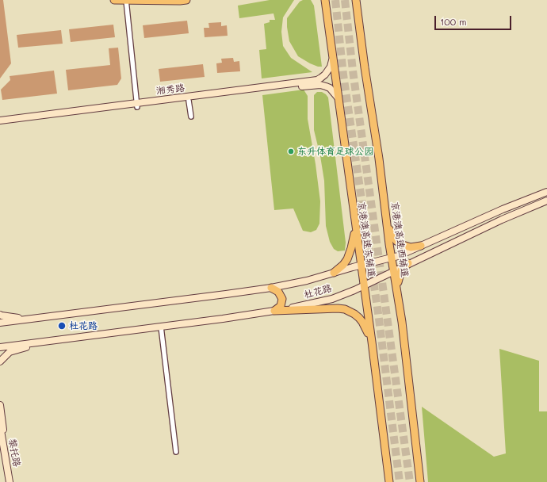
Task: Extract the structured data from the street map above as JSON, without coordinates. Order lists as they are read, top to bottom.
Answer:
{
  "streets": {
    "main road": ["京港澳高速东辅道", "京港澳高速西辅道"],
    "street": ["湘秀路", "杜花路", "黎托路"]
  },
  "crossings": [
    ["湘秀路", "京港澳高速东辅道"],
    ["京港澳高速东辅道", "杜花路"],
    ["京港澳高速西辅道", "杜花路"]
  ],
  "places": ["东升体育足球公园", "杜花路"],
  "scale_bar": "100 m"
}
